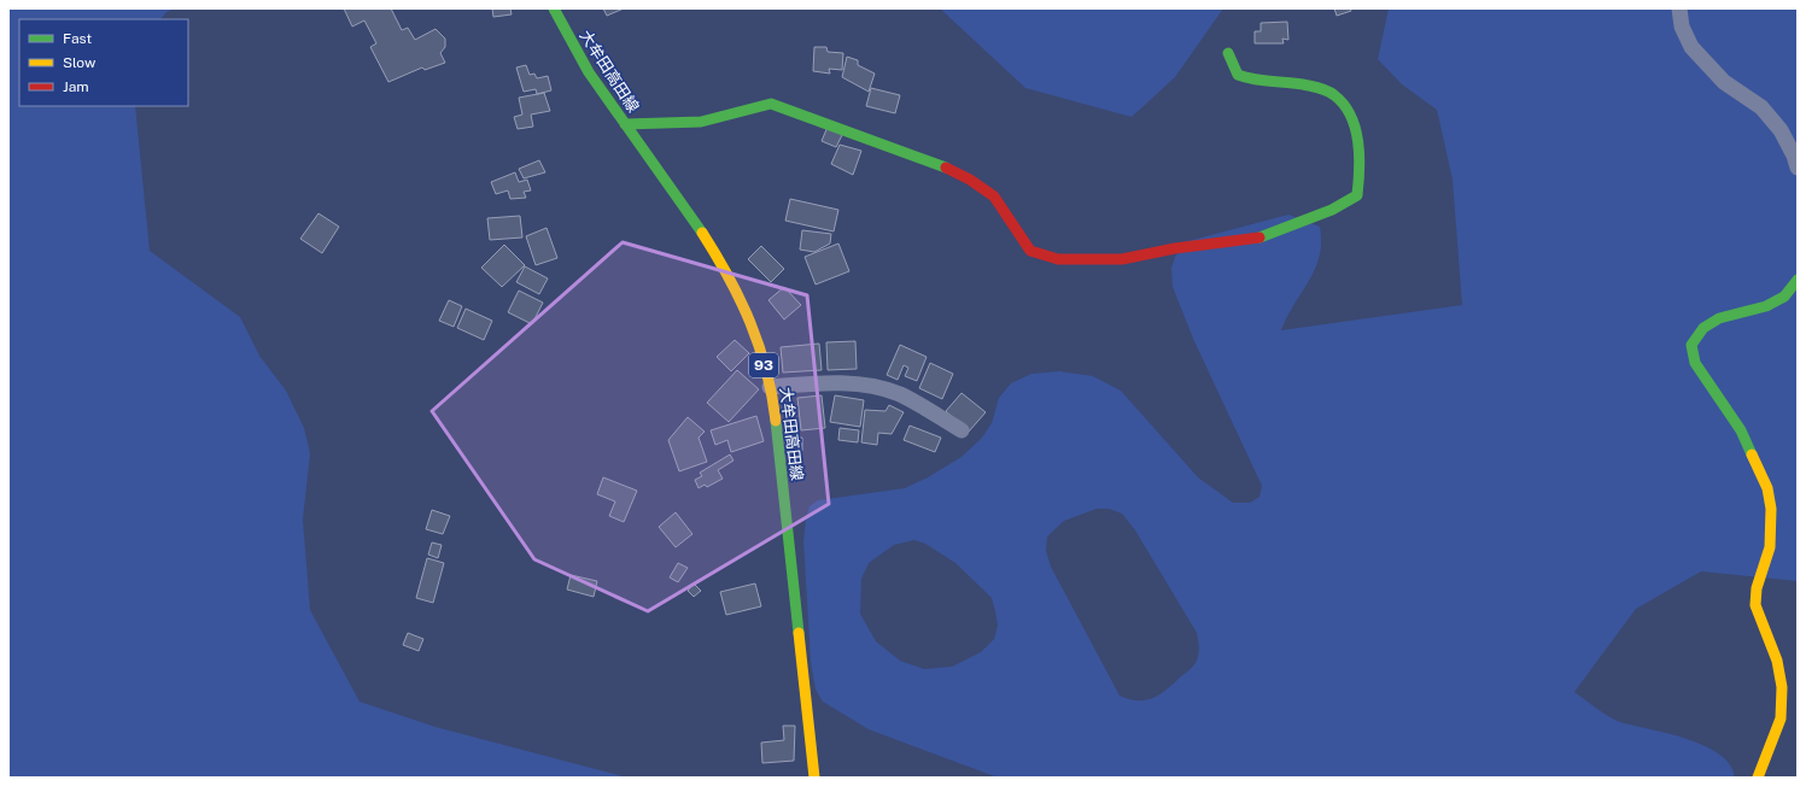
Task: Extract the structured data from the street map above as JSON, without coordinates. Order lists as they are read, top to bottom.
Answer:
{
  "streets": {
    "street": ["大牟田高田線", "93"]
  },
  "legend": ["Fast", "Slow", "Jam"]
}
